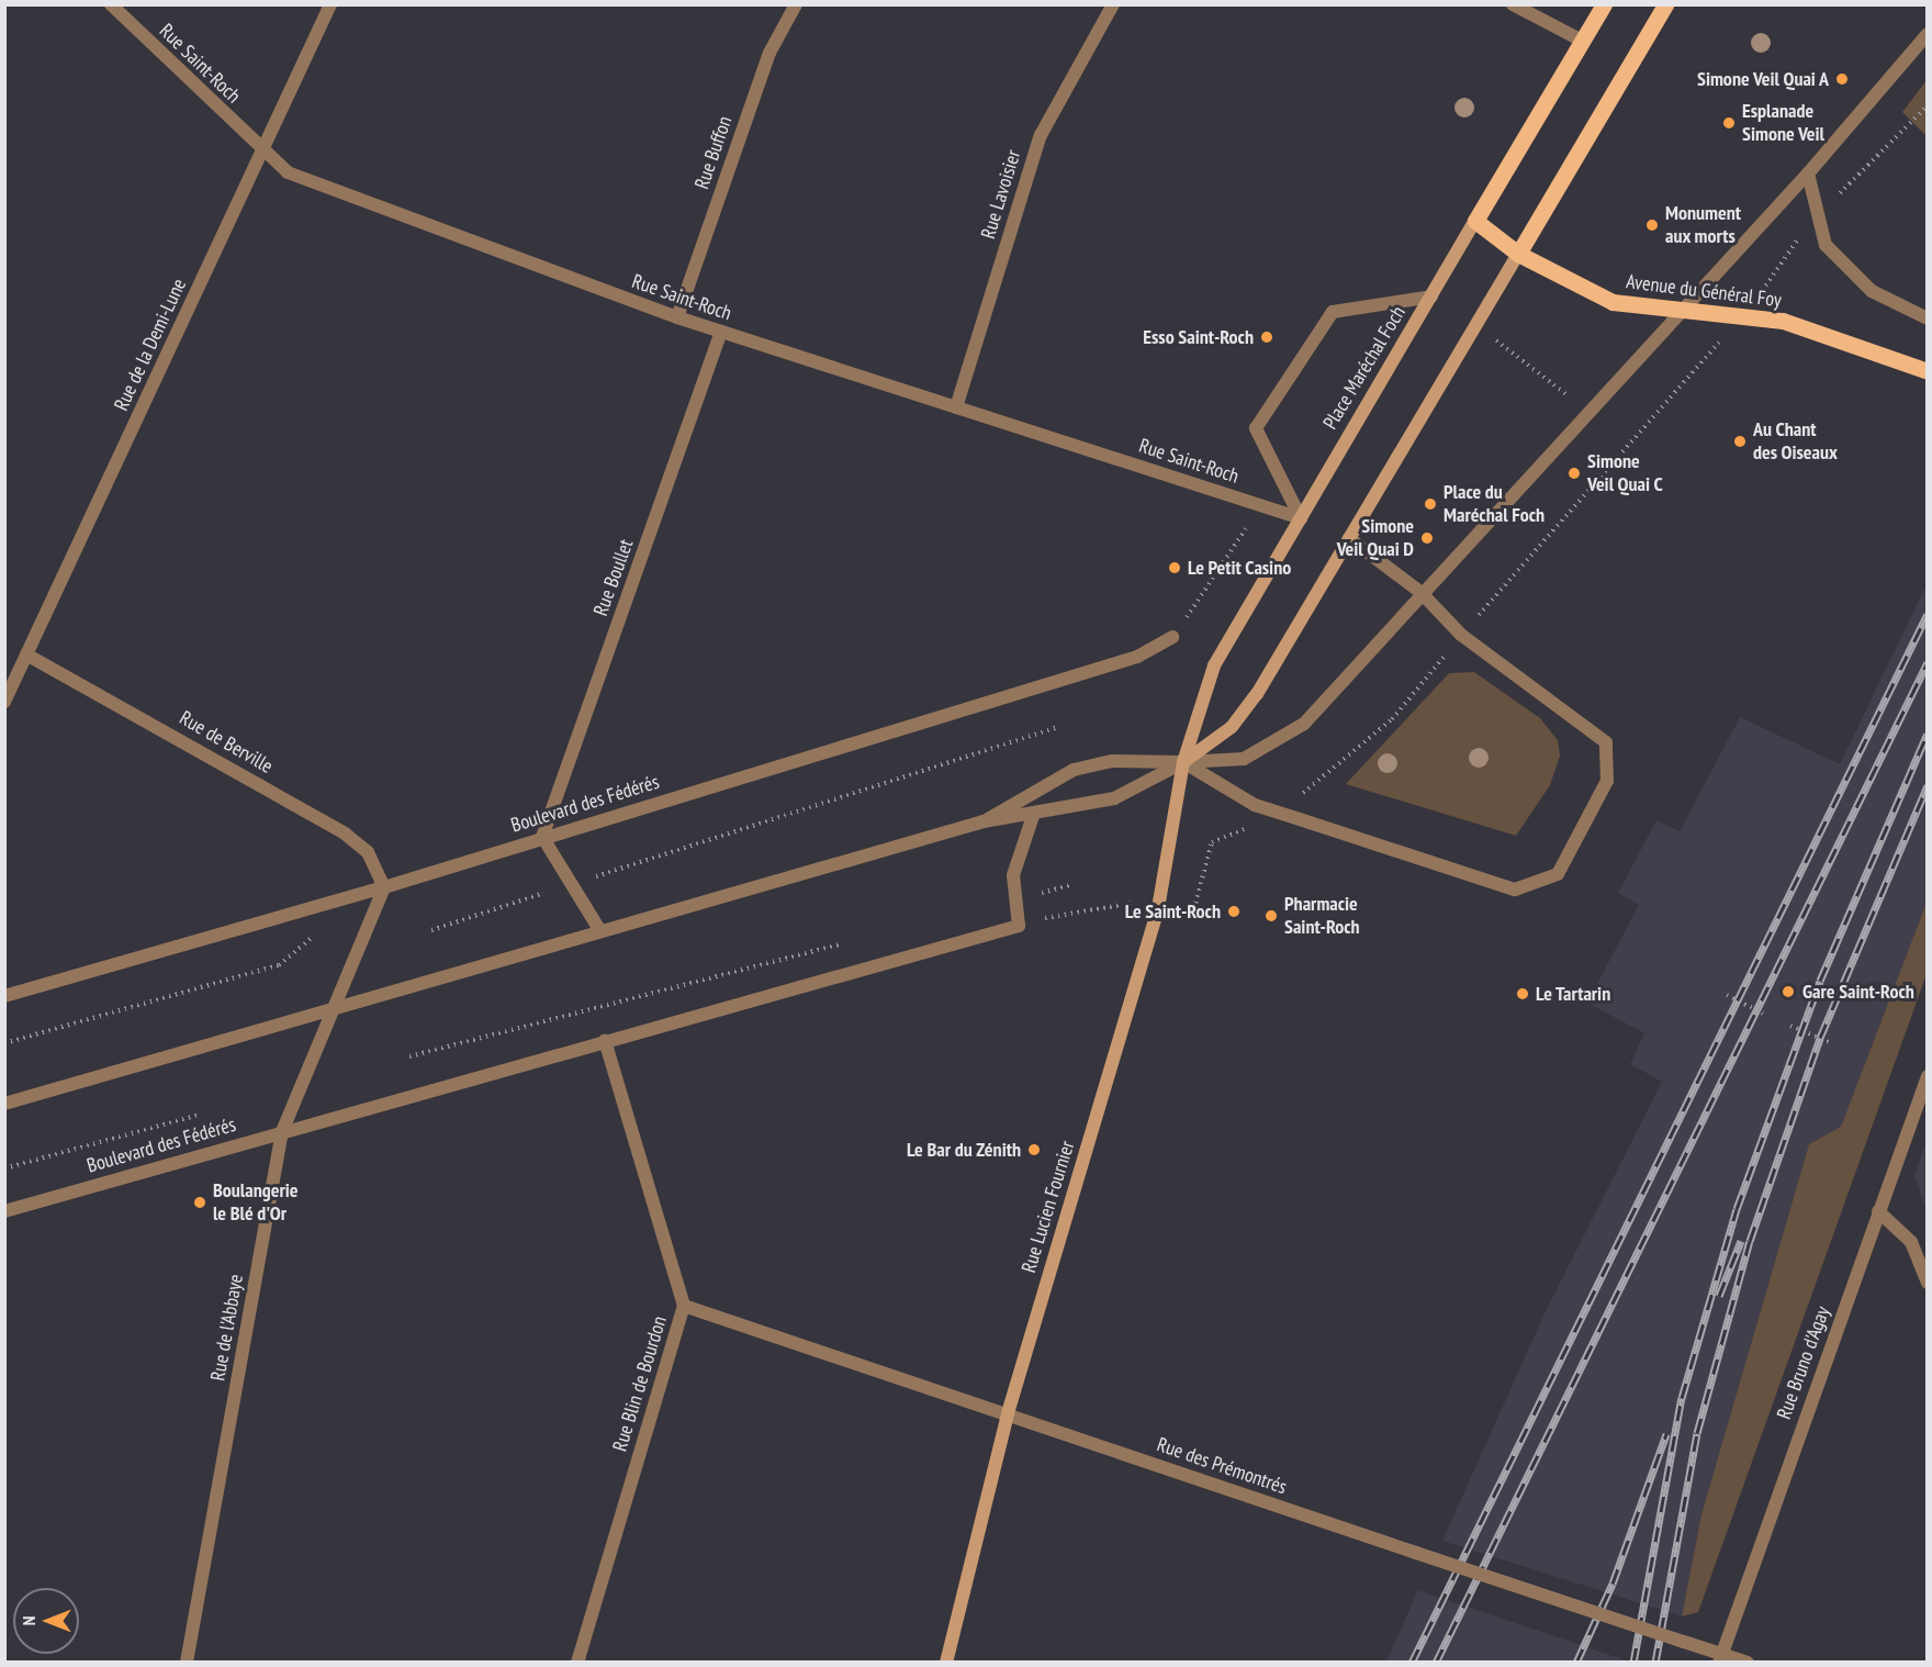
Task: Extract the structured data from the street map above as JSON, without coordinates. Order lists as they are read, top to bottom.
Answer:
{
  "streets": {
    "main road": ["Avenue du Général Foy", "Place Maréchal Foch", "Rue Lucien Fournier"],
    "street": [
      "Rue Saint-Roch",
      "Rue Buffon",
      "Rue Lavoisier",
      "Rue de la Demi-Lune",
      "Rue Boullet",
      "Rue de Berville",
      "Boulevard des Fédérés",
      "Rue de l'Abbaye",
      "Rue Bruno d'Agay",
      "Rue Blin de Bourdon",
      "Rue des Prémontrés"
    ]
  },
  "crossings": [
    ["Rue Saint-Roch", "Rue Buffon"],
    ["Rue Saint-Roch", "Rue Lavoisier"],
    ["Rue Saint-Roch", "Rue de la Demi-Lune"],
    ["Rue Saint-Roch", "Place Maréchal Foch"],
    ["Rue Saint-Roch", "Rue Boullet"],
    ["Avenue du Général Foy", "Place Maréchal Foch"],
    ["Rue de la Demi-Lune", "Rue de Berville"],
    ["Place Maréchal Foch", "Rue Lucien Fournier"],
    ["Rue Boullet", "Boulevard des Fédérés"],
    ["Rue de Berville", "Boulevard des Fédérés"],
    ["Rue de Berville", "Rue de l'Abbaye"],
    ["Boulevard des Fédérés", "Rue de l'Abbaye"],
    ["Boulevard des Fédérés", "Rue Blin de Bourdon"],
    ["Rue Lucien Fournier", "Rue des Prémontrés"],
    ["Rue Bruno d'Agay", "Rue des Prémontrés"],
    ["Rue Blin de Bourdon", "Rue des Prémontrés"]
  ],
  "places": [
    "Simone Veil Quai A",
    "Esplanade Simone Veil",
    "Monument aux morts",
    "Esso Saint-Roch",
    "Au Chant des Oiseaux",
    "Simone Veil Quai C",
    "Place du Maréchal Foch",
    "Simone Veil Quai D",
    "Le Petit Casino",
    "Le Saint-Roch",
    "Pharmacie Saint-Roch",
    "Gare Saint-Roch",
    "Le Tartarin",
    "Le Bar du Zénith",
    "Boulangerie le Blé d'Or"
  ],
  "north": "left"
}
